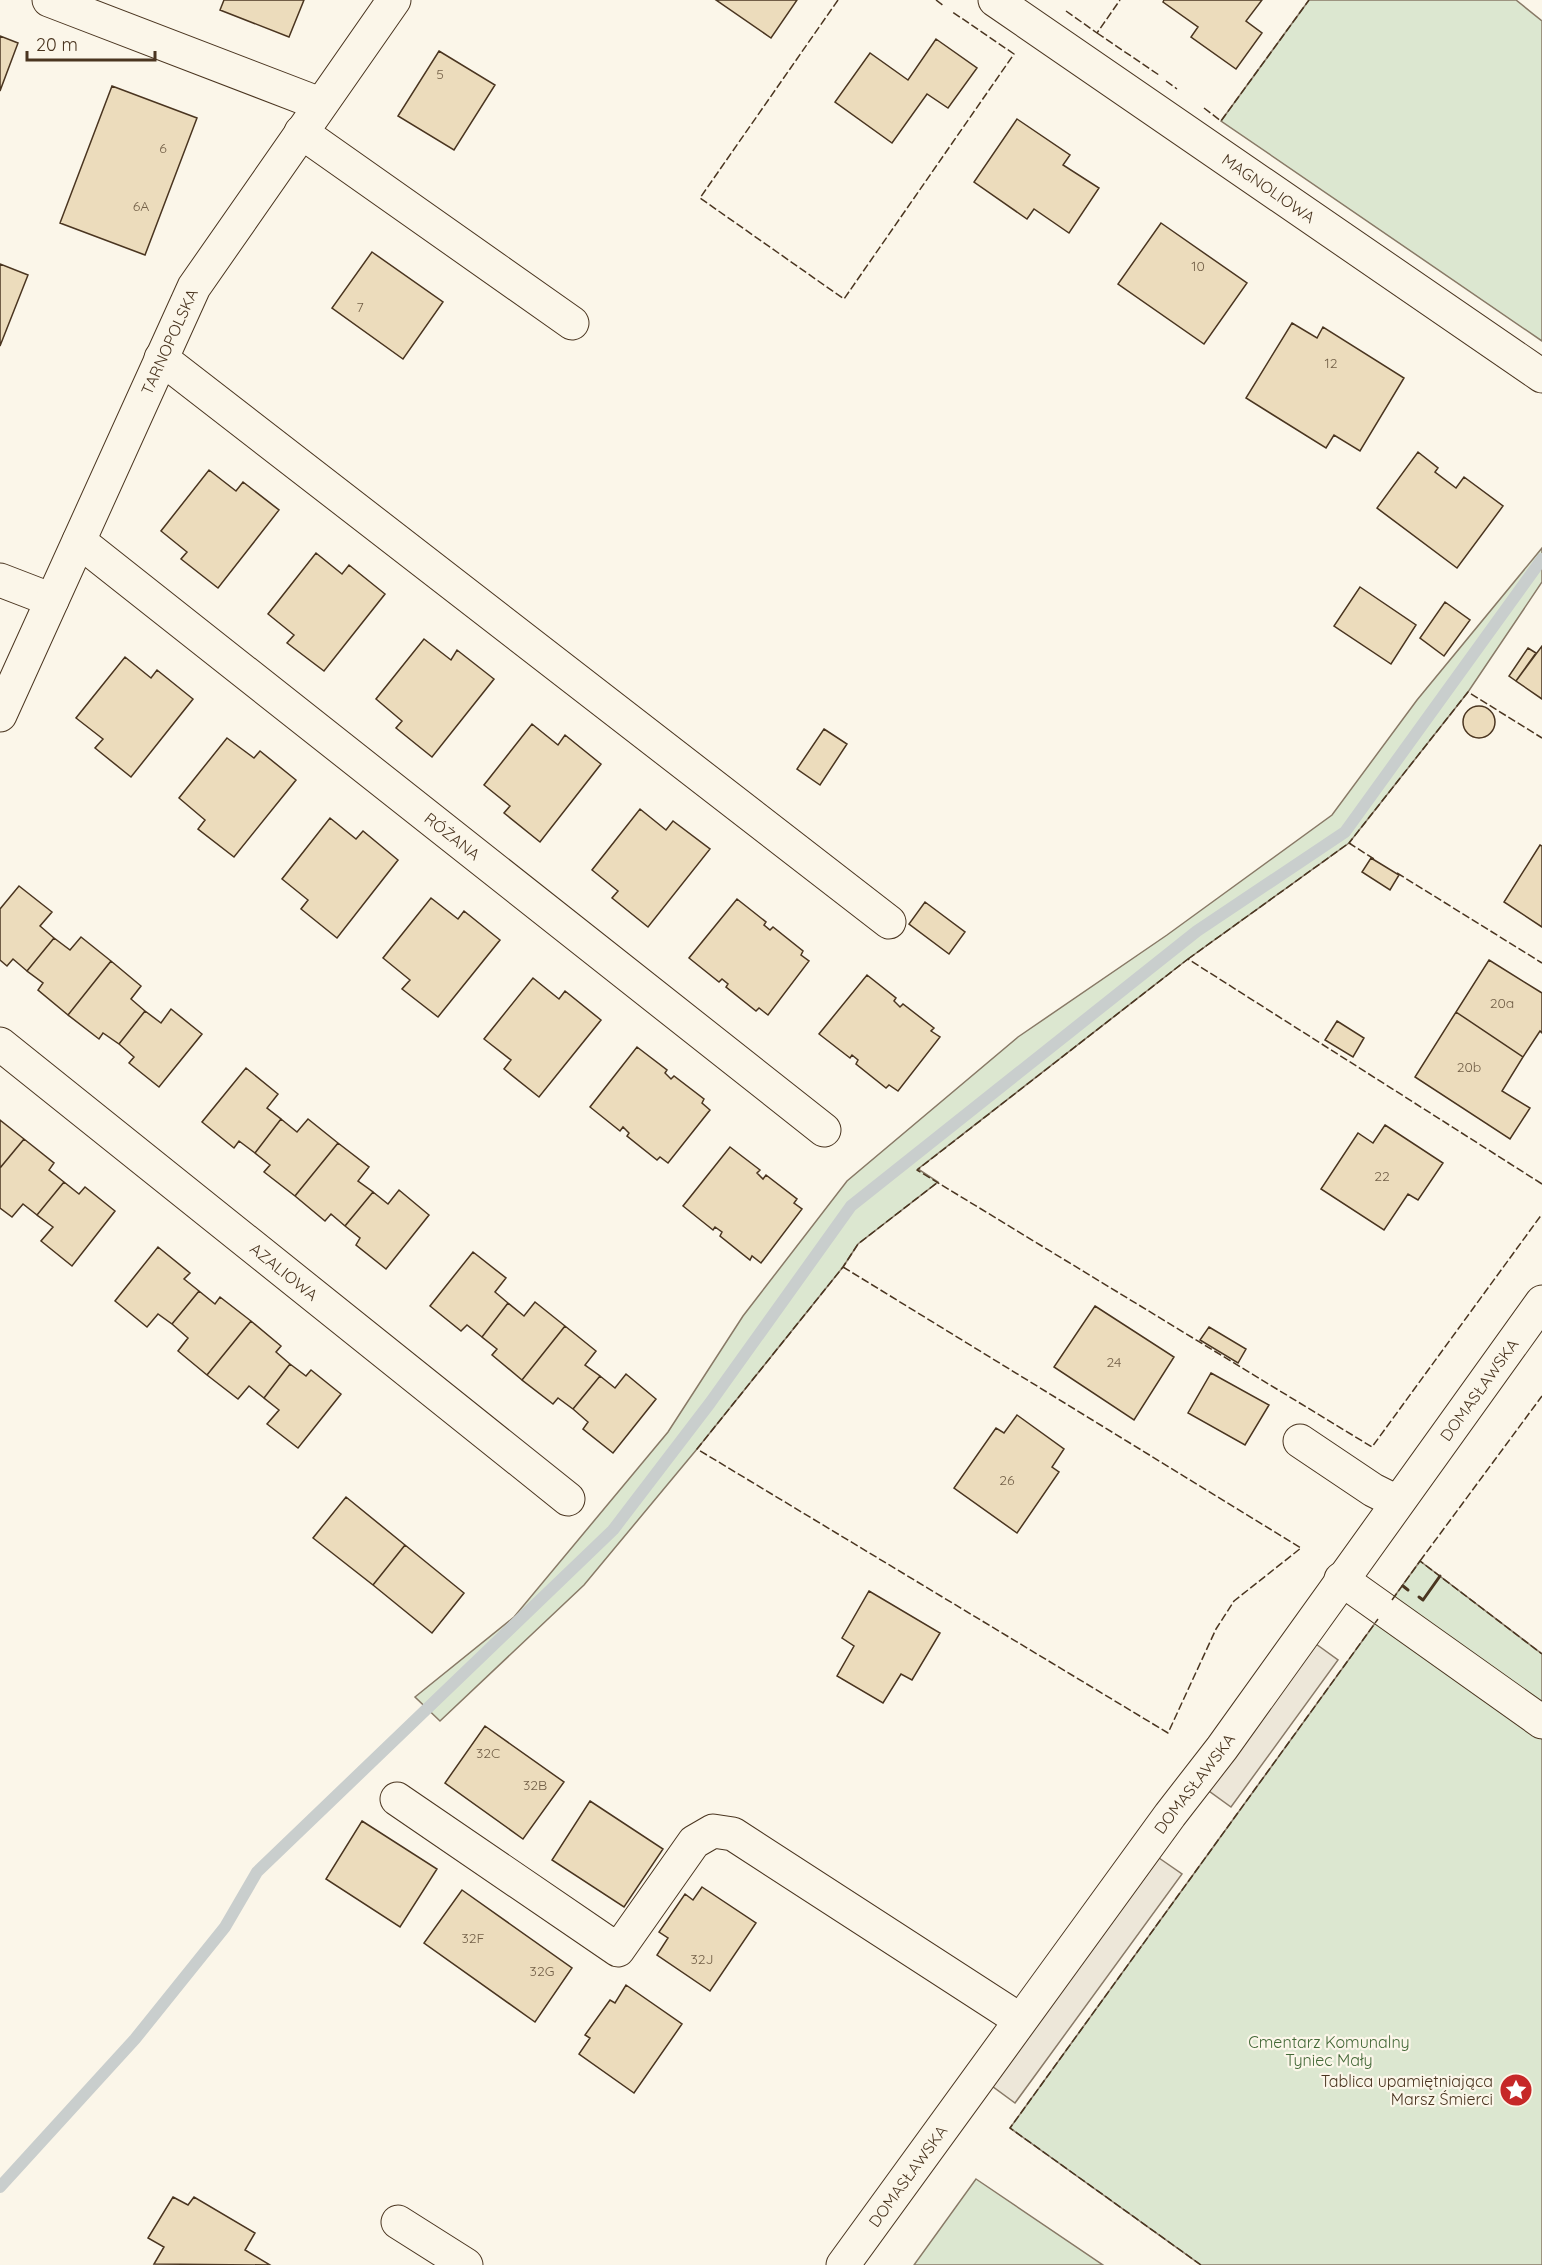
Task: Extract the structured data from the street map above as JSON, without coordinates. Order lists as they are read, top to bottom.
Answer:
{
  "streets": {
    "street": [
      "MAGNOLIOWA",
      "TARNOPOLSKA",
      "RÓŻANA",
      "AZALIOWA",
      "DOMASŁAWSKA"
    ]
  },
  "crossings": [
    ["TARNOPOLSKA", "RÓŻANA"]
  ],
  "parks": ["Cmentarz Komunalny Tyniec Mały"],
  "places": {
    "place": ["Tablica upamiętniająca Marsz Śmierci"]
  },
  "house_numbers": [
    "5",
    "6",
    "6A",
    "10",
    "7",
    "12",
    "20a",
    "20b",
    "22",
    "24",
    "26",
    "32C",
    "32B",
    "32F",
    "32J",
    "32G"
  ],
  "scale_bar": "20 m"
}
